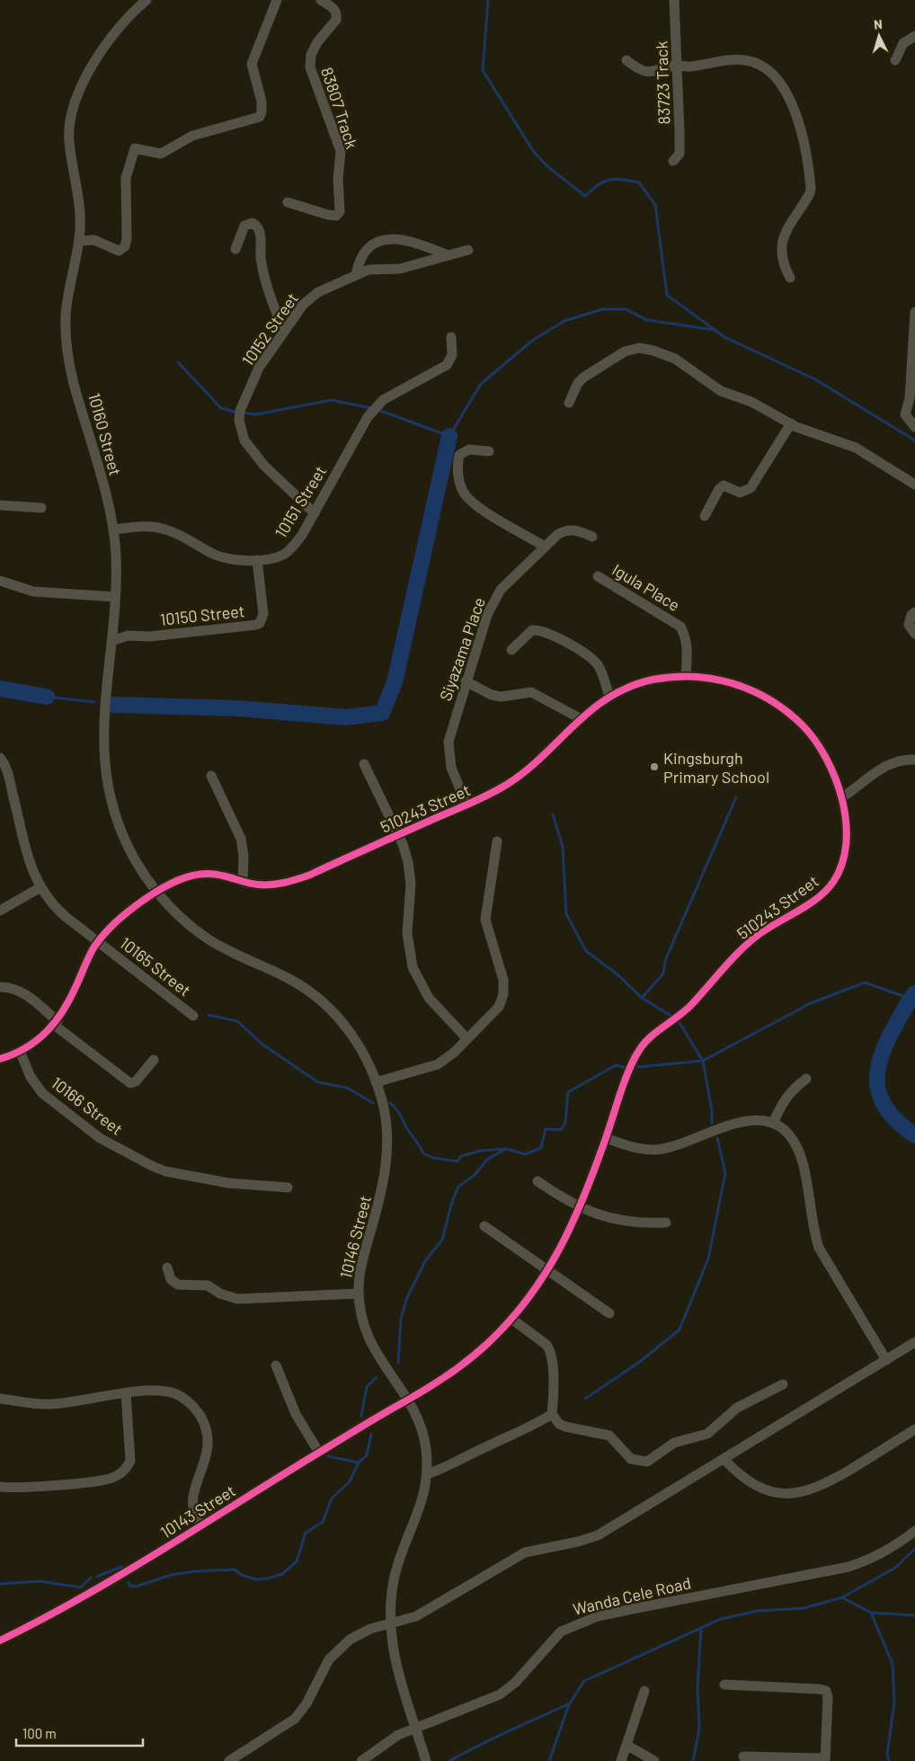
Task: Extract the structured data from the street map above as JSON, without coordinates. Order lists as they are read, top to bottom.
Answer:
{
  "streets": {
    "street": [
      "83723 Track",
      "83807 Track",
      "10152 Street",
      "10160 Street",
      "10151 Street",
      "Igula Place",
      "10150 Street",
      "Siyazama Place",
      "510243 Street",
      "10165 Street",
      "10166 Street",
      "10146 Street",
      "10143 Street",
      "Wanda Cele Road"
    ]
  },
  "crossings": [
    ["10152 Street", "10151 Street"],
    ["10160 Street", "10151 Street"],
    ["10160 Street", "10150 Street"],
    ["10160 Street", "510243 Street"],
    ["10160 Street", "10146 Street"],
    ["10151 Street", "10150 Street"],
    ["Igula Place", "510243 Street"],
    ["Siyazama Place", "510243 Street"],
    ["510243 Street", "10165 Street"],
    ["510243 Street", "10166 Street"],
    ["510243 Street", "10146 Street"],
    ["510243 Street", "10143 Street"],
    ["10146 Street", "10143 Street"],
    ["10146 Street", "Wanda Cele Road"]
  ],
  "places": ["Kingsburgh Primary School"],
  "scale_bar": "100 m",
  "north": "top"
}
